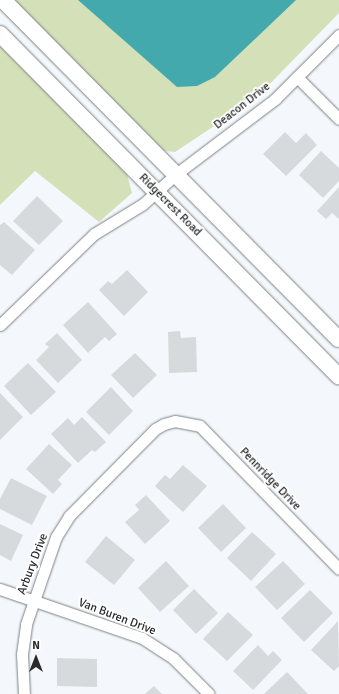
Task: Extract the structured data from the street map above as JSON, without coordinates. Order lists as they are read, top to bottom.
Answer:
{
  "streets": {
    "main road": ["Ridgecrest Road"],
    "street": [
      "Deacon Drive",
      "Pennridge Drive",
      "Arbury Drive",
      "Van Buren Drive"
    ]
  },
  "crossings": [
    ["Deacon Drive", "Ridgecrest Road"],
    ["Pennridge Drive", "Arbury Drive"],
    ["Arbury Drive", "Van Buren Drive"]
  ],
  "north": "top"
}
